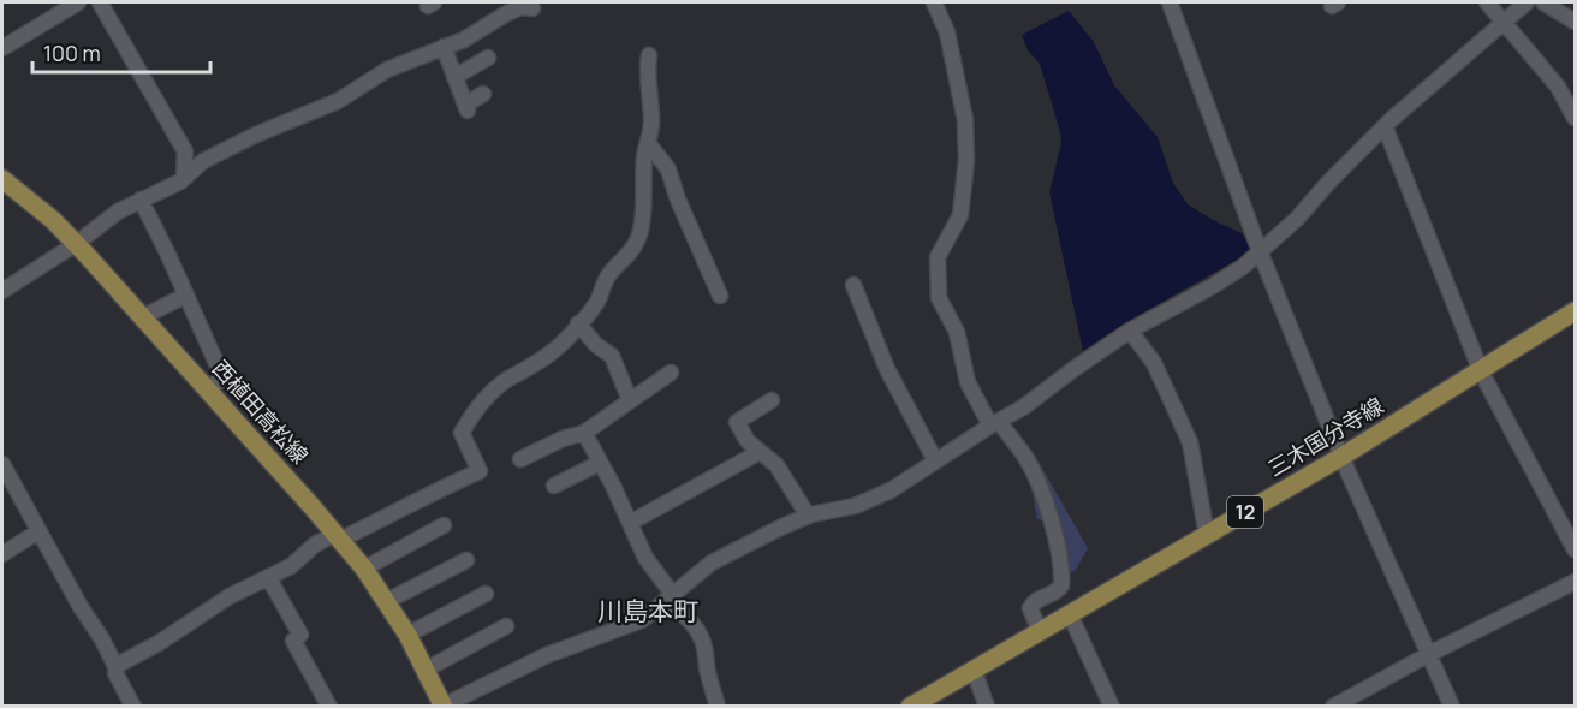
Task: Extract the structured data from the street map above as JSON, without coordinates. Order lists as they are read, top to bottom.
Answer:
{
  "streets": {
    "main road": ["西植田高松線", "三木国分寺線", "12"]
  },
  "districts": ["川島本町"],
  "scale_bar": "100 m"
}
